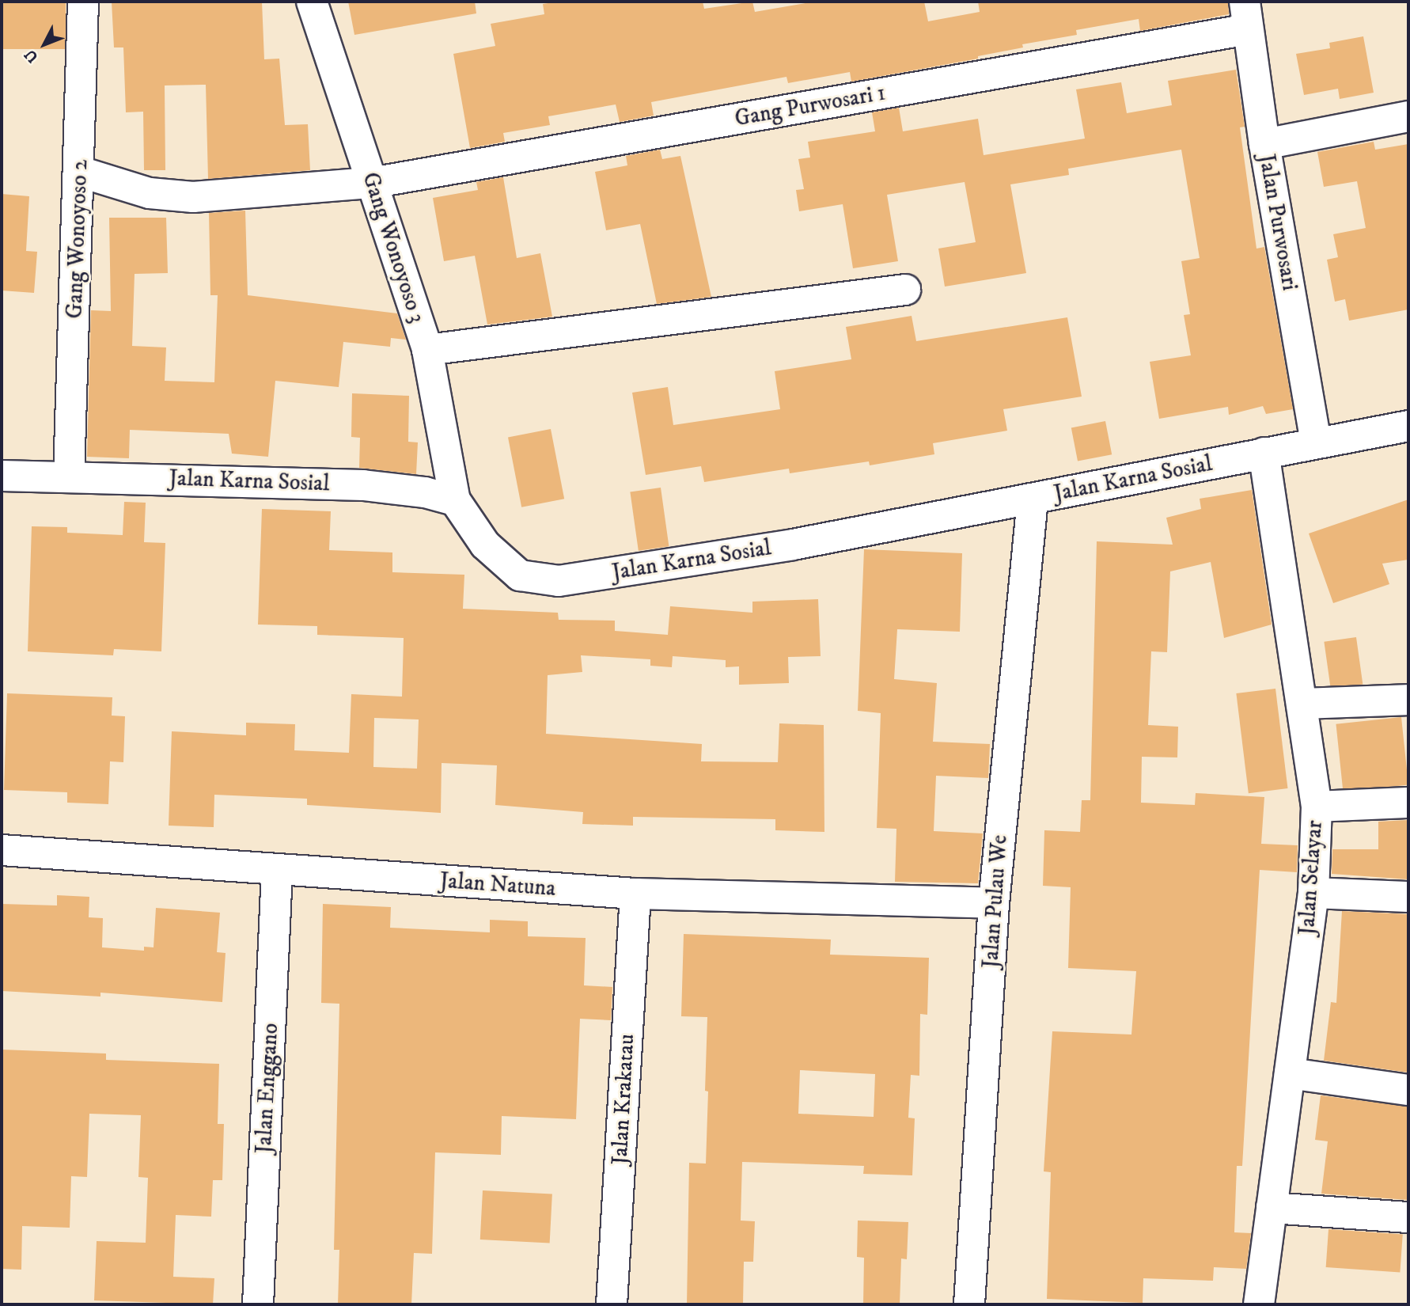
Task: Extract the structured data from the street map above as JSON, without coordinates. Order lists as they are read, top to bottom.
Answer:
{
  "streets": {
    "street": [
      "Gang Purwosari 1",
      "Jalan Purwosari",
      "Gang Wonoyoso 2",
      "Gang Wonoyoso 3",
      "Jalan Karna Sosial",
      "Jalan Selayar",
      "Jalan Natuna",
      "Jalan Pulau We",
      "Jalan Enggano",
      "Jalan Krakatau"
    ]
  },
  "crossings": [
    ["Gang Purwosari 1", "Jalan Purwosari"],
    ["Gang Purwosari 1", "Gang Wonoyoso 2"],
    ["Gang Purwosari 1", "Gang Wonoyoso 3"],
    ["Jalan Purwosari", "Jalan Karna Sosial"],
    ["Gang Wonoyoso 2", "Jalan Karna Sosial"],
    ["Gang Wonoyoso 3", "Jalan Karna Sosial"],
    ["Jalan Karna Sosial", "Jalan Selayar"],
    ["Jalan Karna Sosial", "Jalan Pulau We"],
    ["Jalan Natuna", "Jalan Pulau We"],
    ["Jalan Natuna", "Jalan Enggano"],
    ["Jalan Natuna", "Jalan Krakatau"]
  ],
  "north": "bottom left"
}
